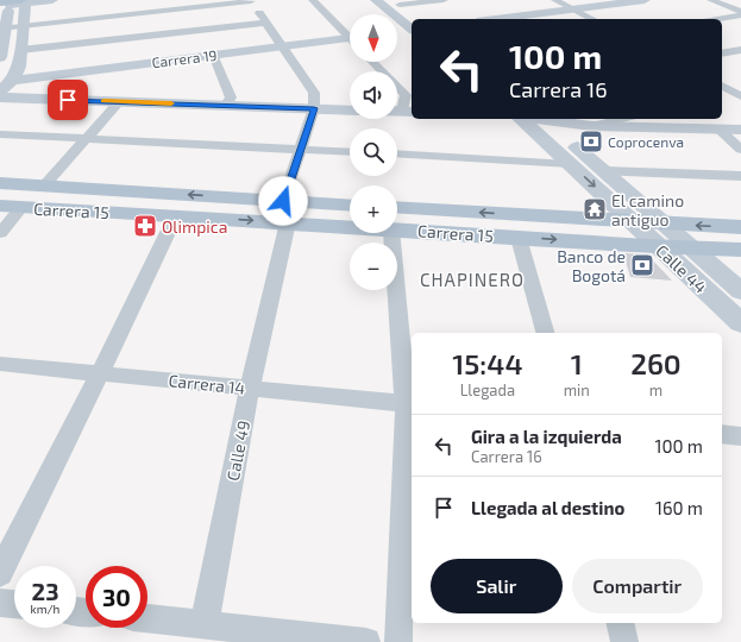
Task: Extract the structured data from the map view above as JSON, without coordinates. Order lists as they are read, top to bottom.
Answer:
{
  "streets": {
    "main road": ["Carrera 15"],
    "street": [
      "Carrera 19",
      "Calle 44",
      "Carrera 14",
      "Calle 49"
    ]
  },
  "crossings": [
    ["Carrera 15", "Calle 44"],
    ["Carrera 15", "Calle 49"],
    ["Carrera 14", "Calle 49"]
  ],
  "districts": ["CHAPINERO"],
  "places": {
    "bank": ["Coprocenva", "Banco de Bogotá"],
    "temple": ["El camino antiguo"],
    "pharmacy": ["Olimpica"]
  },
  "north": "bottom",
  "page": {
    "map_buttons": ["+", "−"],
    "turn": ["100 m", "Carrera 16"],
    "eta": [
      "15:44",
      "Llegada",
      "1",
      "min",
      "260",
      "m"
    ],
    "list": [
      {
        "name": "Gira a la izquierda",
        "note": "Carrera 16",
        "value": "100 m"
      },
      {
        "name": "Llegada al destino",
        "value": "160 m"
      }
    ],
    "buttons": ["Salir", "Compartir"],
    "speed": "23 km/h",
    "limit": "30"
  }
}
